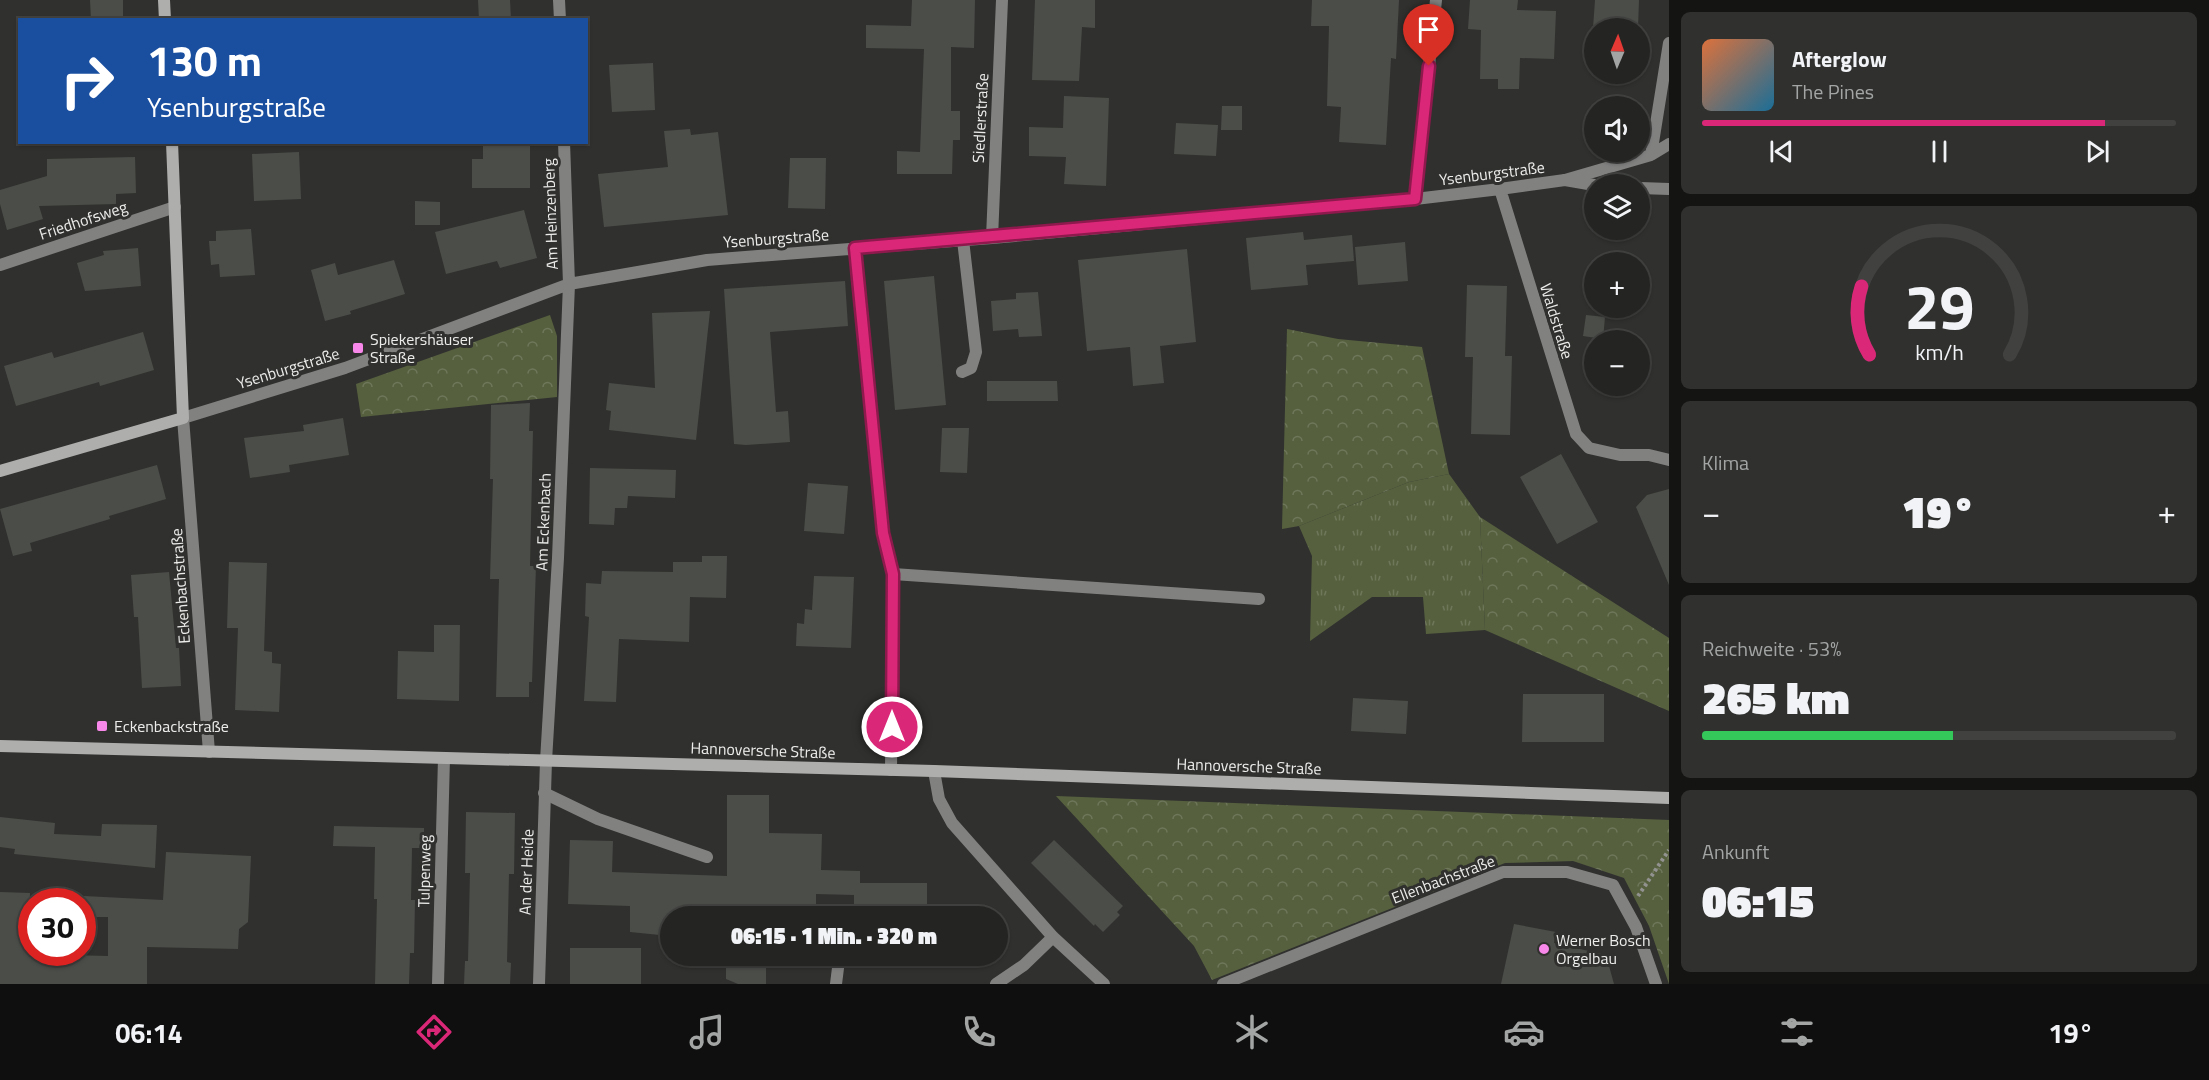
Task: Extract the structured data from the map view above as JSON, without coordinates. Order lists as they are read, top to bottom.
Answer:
{
  "streets": {
    "main road": ["Ysenburgstraße", "Hannoversche Straße"],
    "street": [
      "Siedlerstraße",
      "Am Heinzenberg",
      "Friedhofsweg",
      "Waldstraße",
      "Am Eckenbach",
      "Eckenbachstraße",
      "Tulpenweg",
      "An der Heide",
      "Ellenbachstraße"
    ]
  },
  "crossings": [
    ["Siedlerstraße", "Ysenburgstraße"],
    ["Ysenburgstraße", "Am Heinzenberg"],
    ["Ysenburgstraße", "Waldstraße"],
    ["Ysenburgstraße", "Am Eckenbach"],
    ["Ysenburgstraße", "Eckenbachstraße"],
    ["Am Heinzenberg", "Am Eckenbach"],
    ["Am Eckenbach", "Hannoversche Straße"],
    ["Am Eckenbach", "An der Heide"],
    ["Eckenbachstraße", "Hannoversche Straße"],
    ["Hannoversche Straße", "Tulpenweg"],
    ["Hannoversche Straße", "An der Heide"]
  ],
  "places": {
    "transit": ["Spiekershäuser Straße", "Eckenbackstraße"],
    "other": ["Werner Bosch Orgelbau"]
  },
  "north": "top",
  "page": {
    "map_buttons": ["+", "−"],
    "turn": ["130 m", "Ysenburgstraße"],
    "song": ["Afterglow", "The Pines"],
    "tile": [
      "Klima",
      ["Reichweite · 53%", "265 km"],
      ["Ankunft", "06:15"]
    ],
    "heat": ["−", "19°", "+"],
    "limit": "30",
    "trip": "06:15 · 1 Min. · 320 m",
    "tabs": ["06:14", "19°"],
    "gauge": ["29", "km/h"]
  }
}
